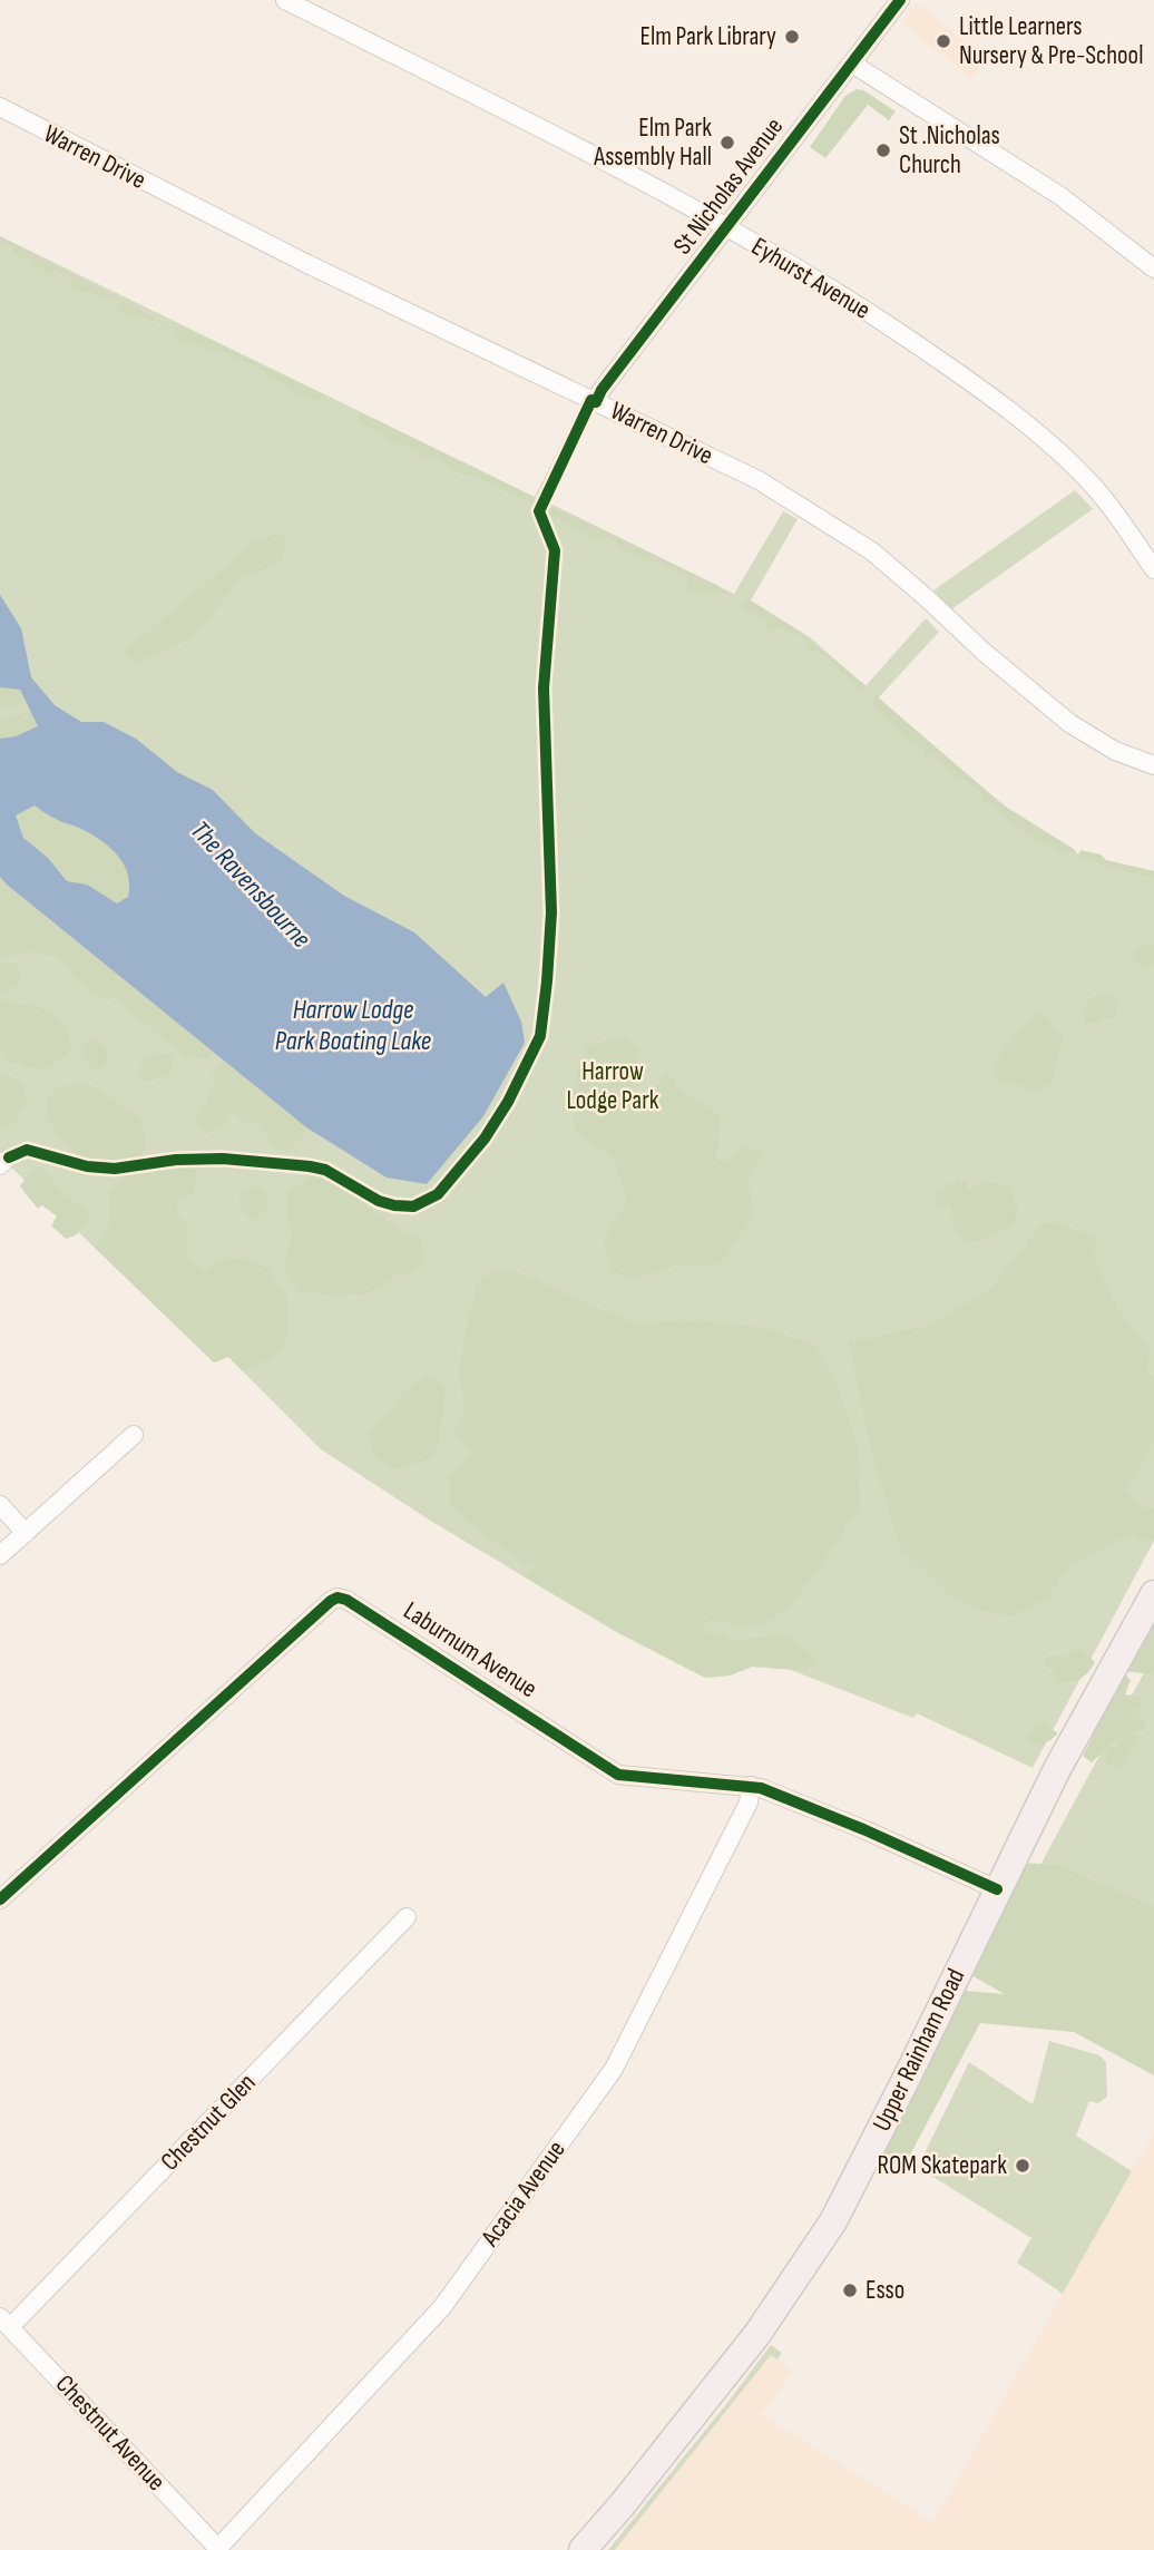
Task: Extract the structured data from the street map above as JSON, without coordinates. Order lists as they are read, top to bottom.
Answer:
{
  "streets": {
    "main road": ["Upper Rainham Road"],
    "street": [
      "Warren Drive",
      "St Nicholas Avenue",
      "Eyhurst Avenue",
      "Laburnum Avenue",
      "Chestnut Glen",
      "Acacia Avenue",
      "Chestnut Avenue"
    ]
  },
  "crossings": [
    ["Warren Drive", "St Nicholas Avenue"],
    ["St Nicholas Avenue", "Eyhurst Avenue"],
    ["Laburnum Avenue", "Upper Rainham Road"],
    ["Laburnum Avenue", "Acacia Avenue"],
    ["Chestnut Glen", "Chestnut Avenue"],
    ["Acacia Avenue", "Chestnut Avenue"]
  ],
  "water": ["The Ravensbourne", "Harrow Lodge Park Boating Lake"],
  "parks": ["Harrow Lodge Park"],
  "places": [
    "Elm Park Library",
    "Little Learners Nursery & Pre-School",
    "Elm Park Assembly Hall",
    "St .Nicholas Church",
    "ROM Skatepark",
    "Esso"
  ]
}
